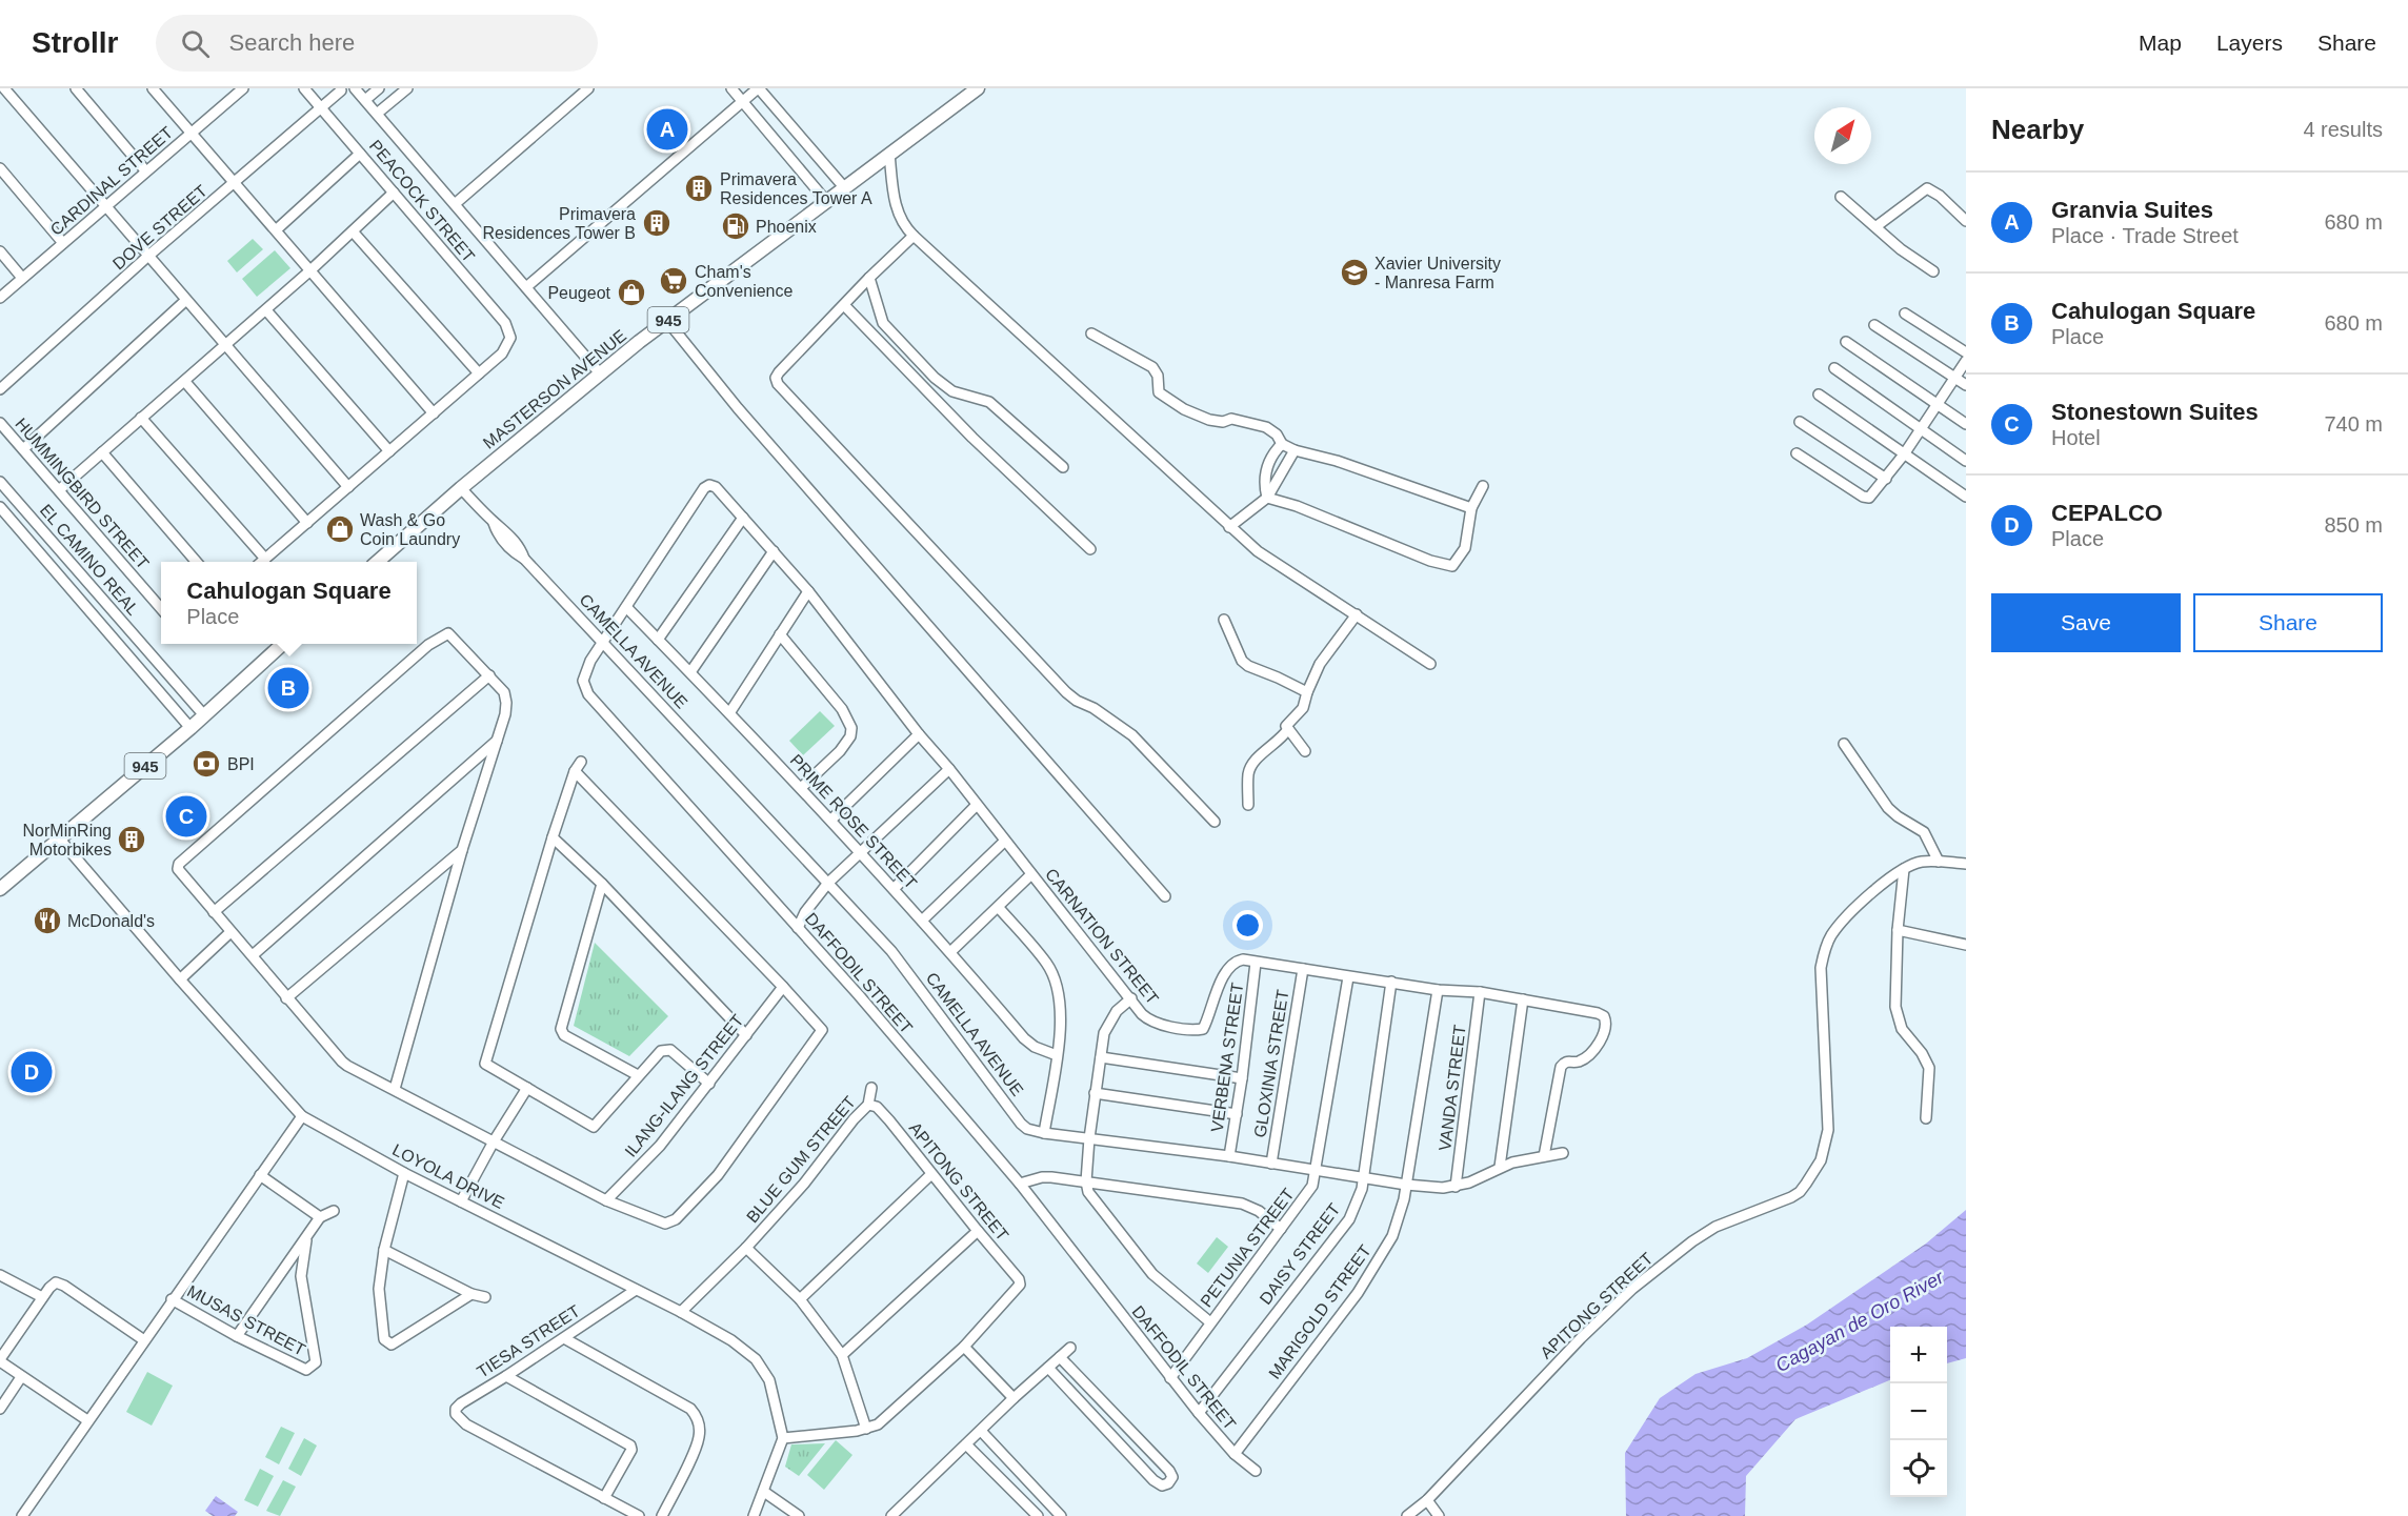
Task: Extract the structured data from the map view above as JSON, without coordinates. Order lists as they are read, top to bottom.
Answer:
{
  "streets": {
    "main road": ["945", "MASTERSON AVENUE"],
    "street": [
      "CARDINAL STREET",
      "PEACOCK STREET",
      "DOVE STREET",
      "HUMMINGBIRD STREET",
      "EL CAMINO REAL",
      "CAMELLA AVENUE",
      "PRIME ROSE STREET",
      "CARNATION STREET",
      "DAFFODIL STREET",
      "VERBENA STREET",
      "GLOXINIA STREET",
      "ILANG-ILANG STREET",
      "VANDA STREET",
      "BLUE GUM STREET",
      "LOYOLA DRIVE",
      "APITONG STREET",
      "PETUNIA STREET",
      "DAISY STREET",
      "MARIGOLD STREET",
      "MUSAS STREET",
      "TIESA STREET"
    ]
  },
  "crossings": [
    ["PEACOCK STREET", "DOVE STREET"],
    ["945", "EL CAMINO REAL"],
    ["945", "LOYOLA DRIVE"],
    ["MASTERSON AVENUE", "CAMELLA AVENUE"],
    ["CAMELLA AVENUE", "CARNATION STREET"],
    ["CAMELLA AVENUE", "DAFFODIL STREET"],
    ["CAMELLA AVENUE", "VERBENA STREET"],
    ["CAMELLA AVENUE", "GLOXINIA STREET"],
    ["CAMELLA AVENUE", "VANDA STREET"],
    ["CAMELLA AVENUE", "PETUNIA STREET"],
    ["CAMELLA AVENUE", "DAISY STREET"],
    ["CAMELLA AVENUE", "MARIGOLD STREET"],
    ["PRIME ROSE STREET", "DAFFODIL STREET"],
    ["CARNATION STREET", "DAFFODIL STREET"],
    ["CARNATION STREET", "VERBENA STREET"],
    ["CARNATION STREET", "GLOXINIA STREET"],
    ["CARNATION STREET", "VANDA STREET"],
    ["CARNATION STREET", "PETUNIA STREET"],
    ["CARNATION STREET", "DAISY STREET"],
    ["CARNATION STREET", "MARIGOLD STREET"],
    ["DAFFODIL STREET", "PETUNIA STREET"],
    ["DAFFODIL STREET", "DAISY STREET"],
    ["DAFFODIL STREET", "MARIGOLD STREET"],
    ["BLUE GUM STREET", "LOYOLA DRIVE"],
    ["BLUE GUM STREET", "APITONG STREET"],
    ["LOYOLA DRIVE", "TIESA STREET"]
  ],
  "water": ["Cagayan de Oro River"],
  "places": {
    "building": ["Primavera Residences Tower A", "Primavera Residences Tower B", "NorMinRing Motorbikes"],
    "fuel station": ["Phoenix"],
    "school or university": ["Xavier University - Manresa Farm"],
    "supermarket": ["Cham's Convenience"],
    "shop": ["Peugeot", "Wash & Go Coin Laundry"],
    "bank": ["BPI"],
    "restaurant": ["McDonald's"]
  },
  "north": "top right",
  "page": {
    "header": "Strollr",
    "search": "Search here",
    "nav": ["Map", "Layers", "Share"],
    "heading": ["Nearby", "4 results"],
    "pins": [
      "A",
      "B",
      "C",
      "D"
    ],
    "list": [
      {
        "mark": "A",
        "name": "Granvia Suites",
        "note": "Place · Trade Street",
        "value": "680 m"
      },
      {
        "mark": "B",
        "name": "Cahulogan Square",
        "note": "Place",
        "value": "680 m"
      },
      {
        "mark": "C",
        "name": "Stonestown Suites",
        "note": "Hotel",
        "value": "740 m"
      },
      {
        "mark": "D",
        "name": "CEPALCO",
        "note": "Place",
        "value": "850 m"
      }
    ],
    "popup": ["Cahulogan Square", "Place"],
    "buttons": ["Save", "Share"],
    "map_buttons": ["+", "−"]
  }
}
